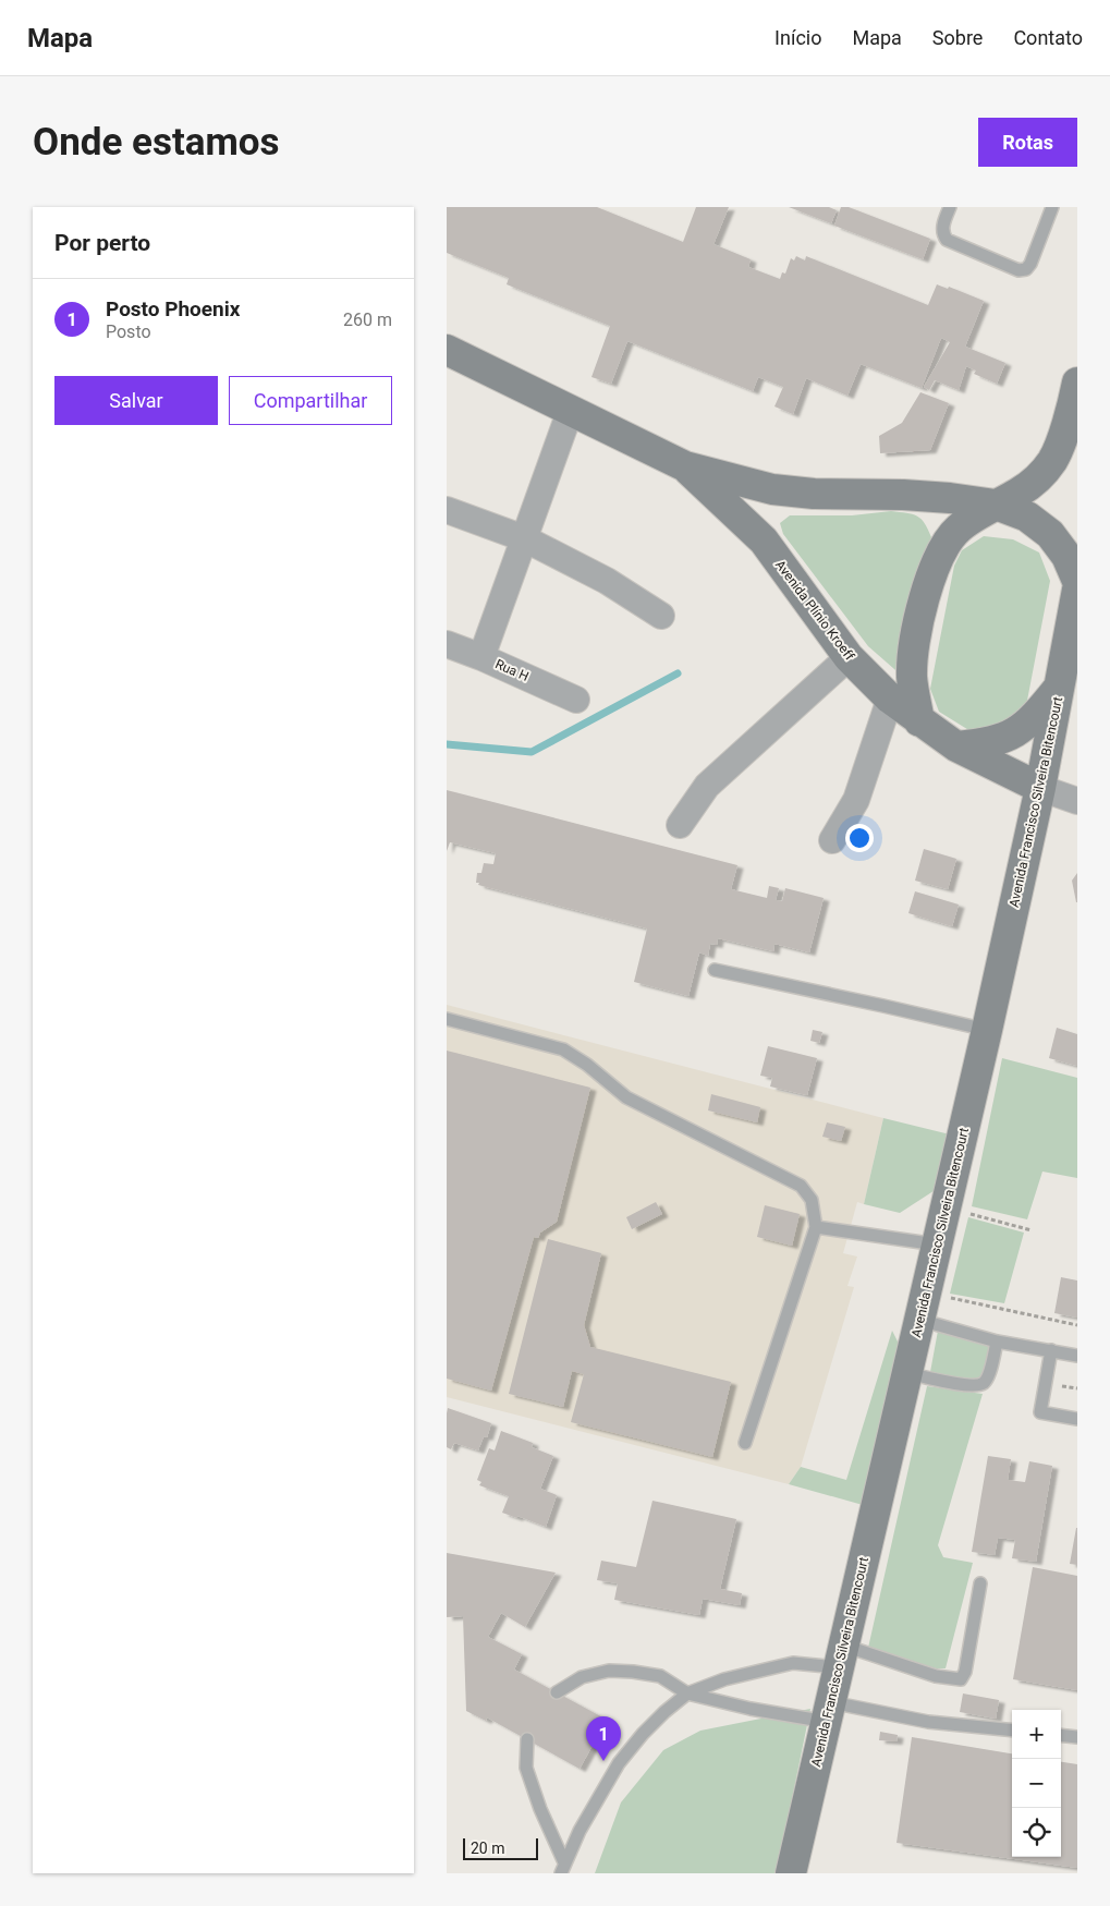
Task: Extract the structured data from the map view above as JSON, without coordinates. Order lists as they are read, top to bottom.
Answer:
{
  "streets": {
    "main road": ["Avenida Plínio Kroeff", "Avenida Francisco Silveira Bitencourt"],
    "street": ["Rua H"]
  },
  "crossings": [
    ["Avenida Plínio Kroeff", "Avenida Francisco Silveira Bitencourt"]
  ],
  "scale_bar": "20 m",
  "page": {
    "header": "Mapa",
    "nav": [
      "Início",
      "Mapa",
      "Sobre",
      "Contato"
    ],
    "buttons": [
      "Rotas",
      ["Salvar", "Compartilhar"]
    ],
    "title": "Onde estamos",
    "heading": "Por perto",
    "list": [
      {
        "mark": "1",
        "name": "Posto Phoenix",
        "note": "Posto",
        "value": "260 m"
      }
    ],
    "map_buttons": ["+", "−"],
    "pins": "1",
    "scale": "20 m"
  }
}
